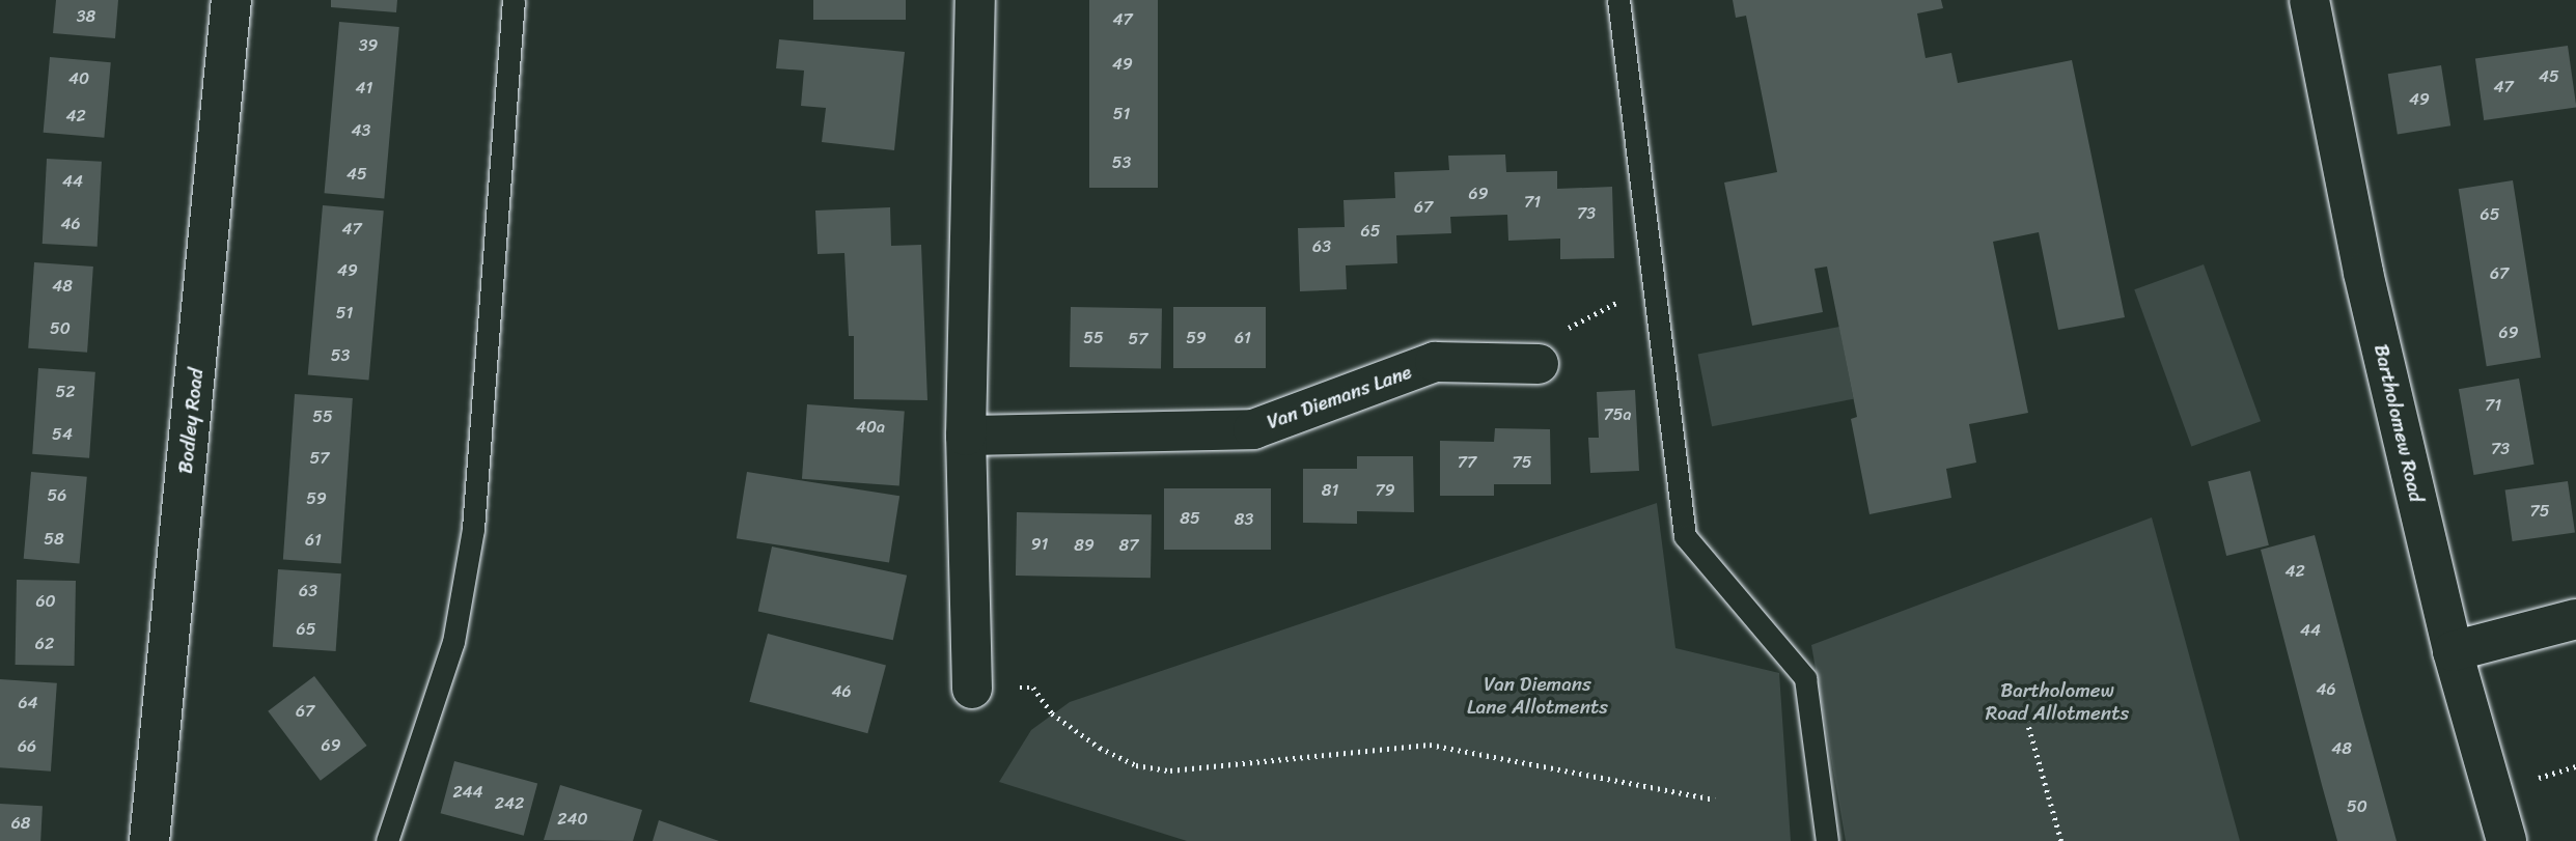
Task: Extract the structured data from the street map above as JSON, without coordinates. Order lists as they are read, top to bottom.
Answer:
{
  "streets": {
    "street": ["Van Diemans Lane", "Bodley Road", "Bartholomew Road"]
  },
  "parks": ["Van Diemans Lane Allotments", "Bartholomew Road Allotments"],
  "house_numbers": [
    "38",
    "47",
    "39",
    "49",
    "45",
    "40",
    "47",
    "41",
    "49",
    "51",
    "42",
    "43",
    "53",
    "45",
    "44",
    "69",
    "71",
    "67",
    "73",
    "65",
    "46",
    "47",
    "65",
    "63",
    "49",
    "67",
    "48",
    "51",
    "50",
    "69",
    "55",
    "59",
    "61",
    "57",
    "53",
    "52",
    "71",
    "75a",
    "55",
    "40a",
    "54",
    "73",
    "57",
    "77",
    "75",
    "81",
    "79",
    "56",
    "59",
    "75",
    "85",
    "83",
    "58",
    "61",
    "91",
    "89",
    "87",
    "42",
    "63",
    "60",
    "65",
    "44",
    "62",
    "46",
    "46",
    "64",
    "67",
    "69",
    "66",
    "48",
    "244",
    "242",
    "50",
    "240",
    "68"
  ]
}
